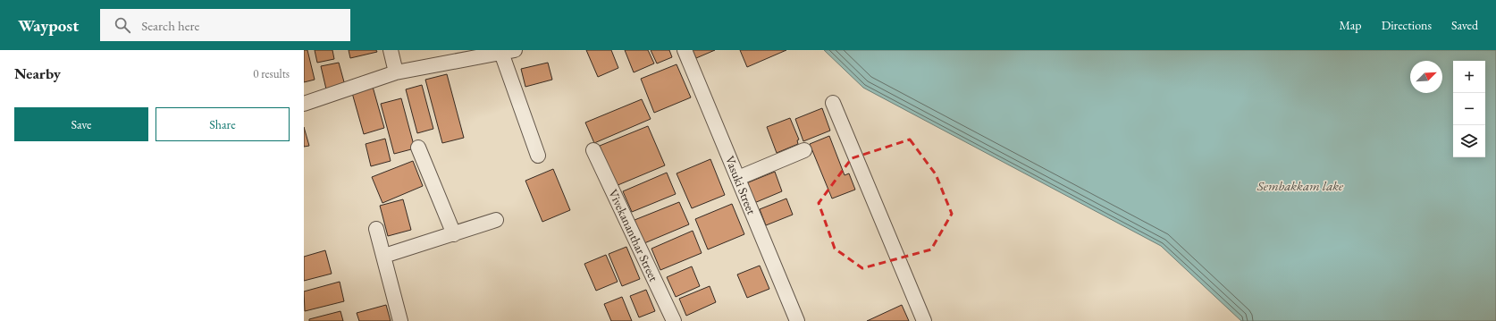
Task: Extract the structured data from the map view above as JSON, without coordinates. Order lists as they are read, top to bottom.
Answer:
{
  "streets": {
    "street": ["Vasuki Street", "Vivekananthar Street"]
  },
  "water": ["Sembakkam lake"],
  "north": "top right",
  "page": {
    "header": "Waypost",
    "search": "Search here",
    "nav": ["Map", "Directions", "Saved"],
    "heading": ["Nearby", "0 results"],
    "map_buttons": ["+", "−"],
    "buttons": ["Save", "Share"]
  }
}
